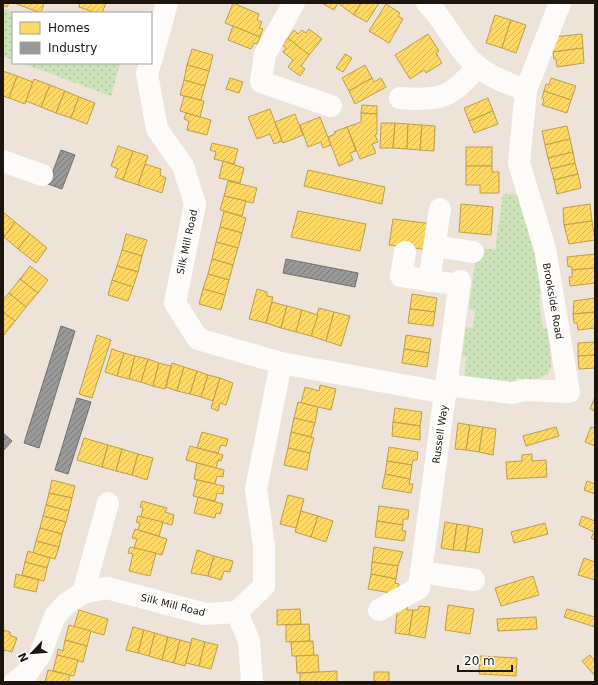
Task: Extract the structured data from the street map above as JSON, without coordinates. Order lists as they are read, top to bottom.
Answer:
{
  "streets": {
    "street": ["Silk Mill Road", "Brookside Road", "Russell Way"]
  },
  "crossings": [
    ["Silk Mill Road", "Brookside Road"],
    ["Silk Mill Road", "Russell Way"],
    ["Brookside Road", "Russell Way"]
  ],
  "legend": ["Homes", "Industry"],
  "scale_bar": "20 m",
  "north": "bottom left"
}
